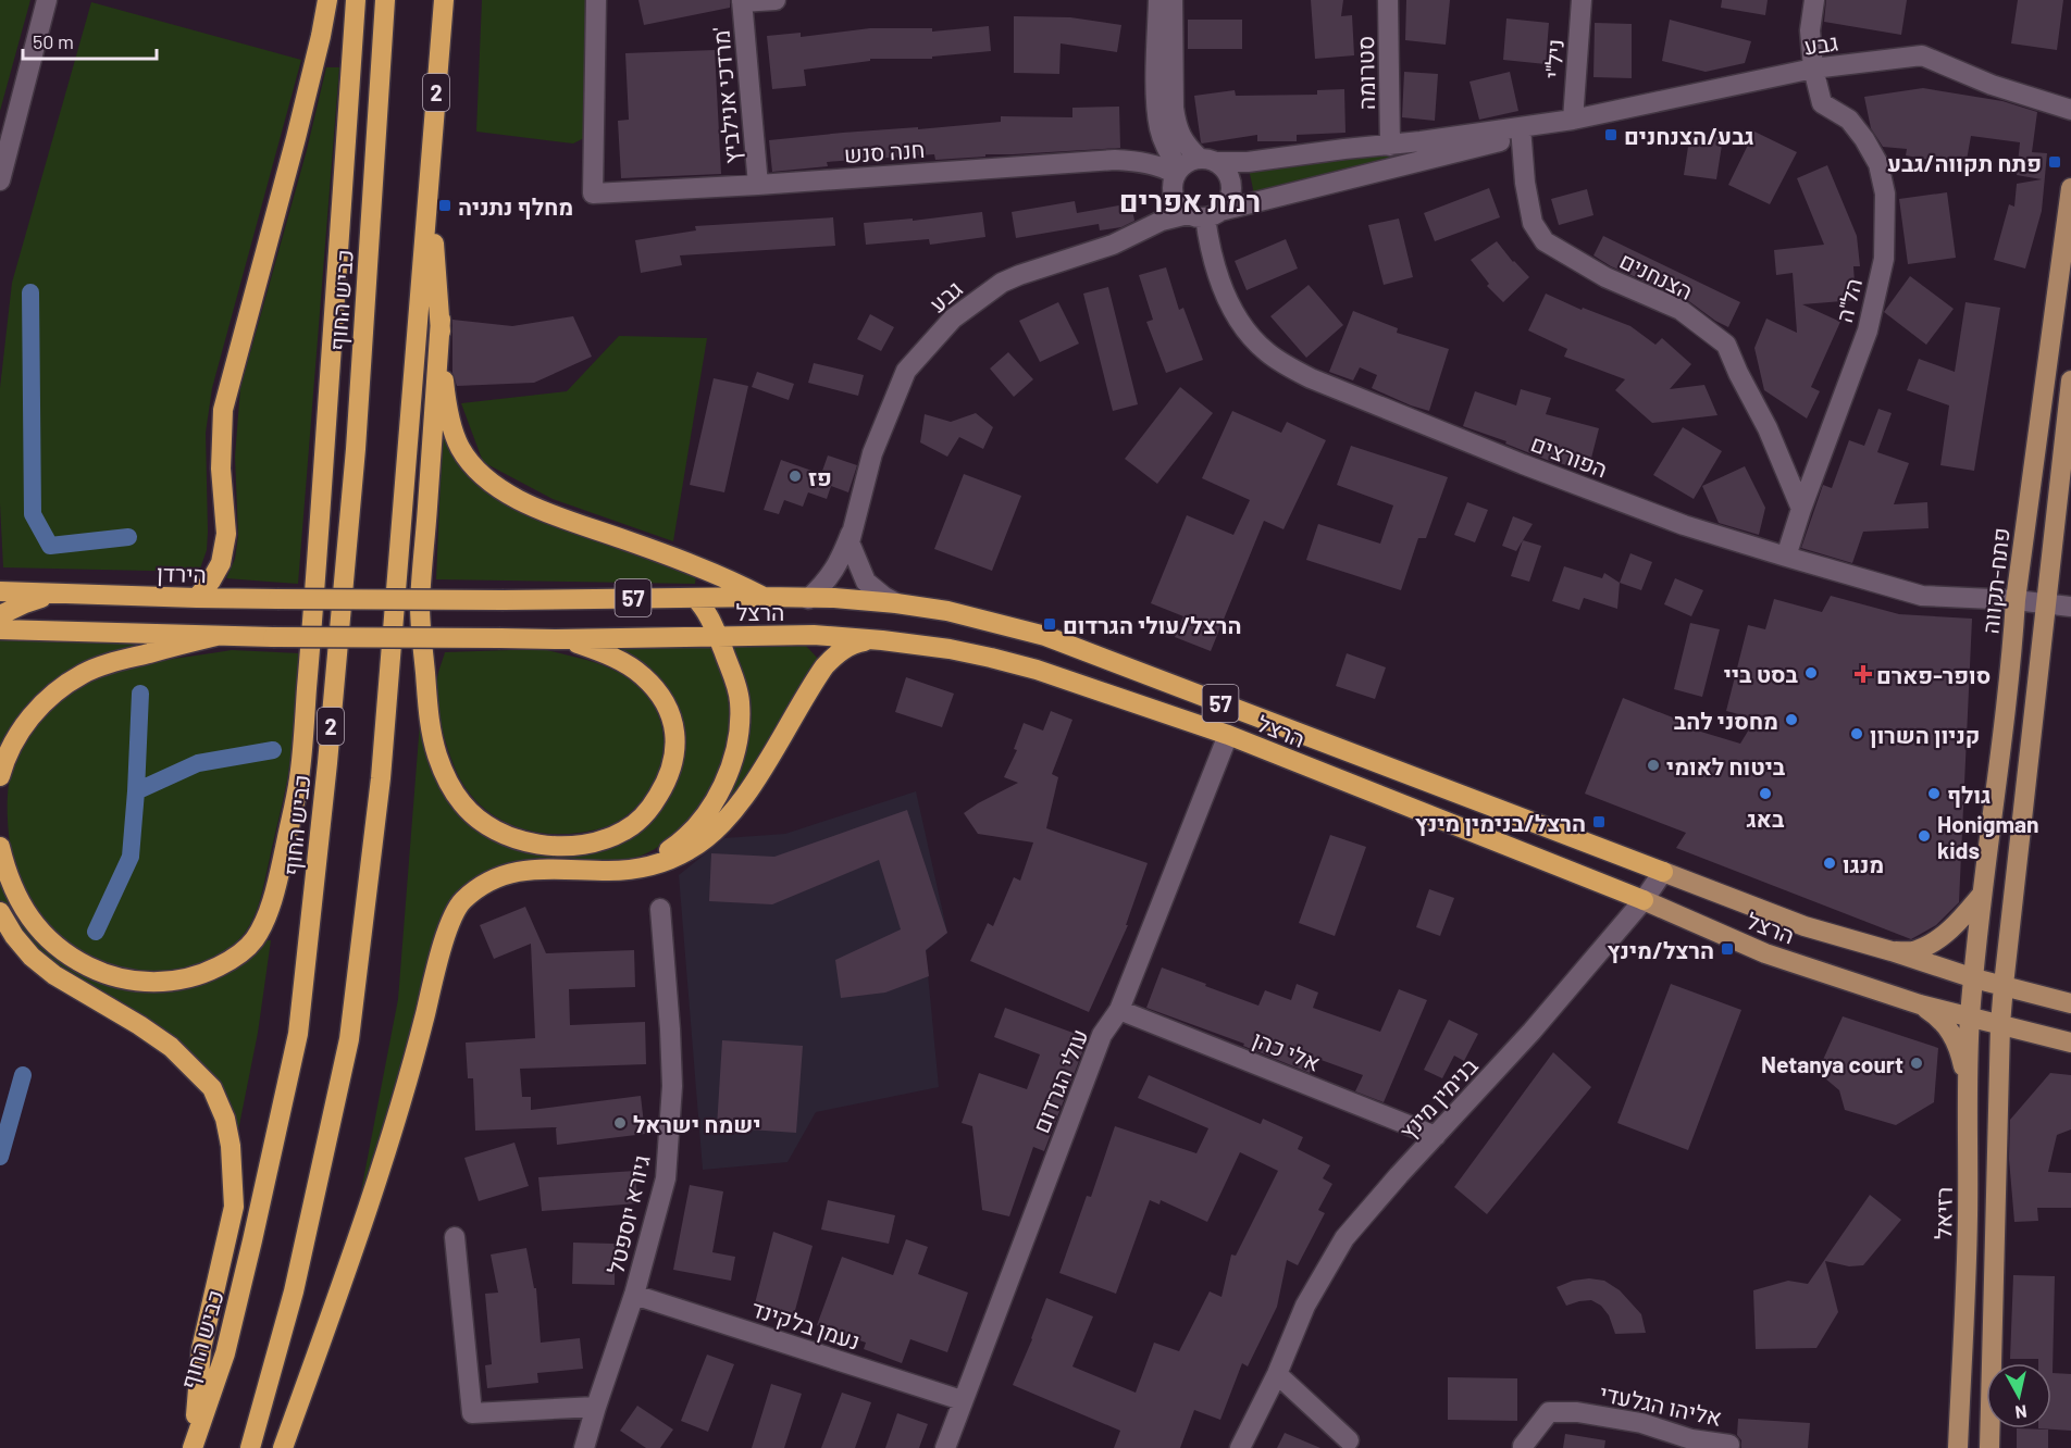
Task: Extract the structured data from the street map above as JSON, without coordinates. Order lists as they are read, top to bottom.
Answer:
{
  "streets": {
    "highway": [
      "2",
      "כביש החוף",
      "הירדן",
      "57",
      "הרצל"
    ],
    "main road": ["פתח-תקווה", "רזיאל"],
    "street": [
      "גבע",
      "ניל\"י",
      "סטרומה",
      "מרדכי אנילביץ'",
      "חנה סנש",
      "הצנחנים",
      "הל\"ה",
      "הפורצים",
      "אלי כהן",
      "עולי הגרדום",
      "בנימין מינץ",
      "גיורא יוספטל",
      "נעמן בלקינד",
      "אליהו הגלעדי"
    ]
  },
  "crossings": [
    ["גבע", "ניל\"י"],
    ["גבע", "סטרומה"],
    ["גבע", "חנה סנש"],
    ["גבע", "הצנחנים"],
    ["גבע", "הל\"ה"],
    ["גבע", "הפורצים"],
    ["גבע", "הרצל"],
    ["מרדכי אנילביץ'", "חנה סנש"],
    ["חנה סנש", "הפורצים"],
    ["הצנחנים", "הל\"ה"],
    ["הל\"ה", "הפורצים"],
    ["הפורצים", "פתח-תקווה"],
    ["הירדן", "הרצל"],
    ["פתח-תקווה", "הרצל"],
    ["פתח-תקווה", "רזיאל"],
    ["57", "הרצל"],
    ["הרצל", "עולי הגרדום"],
    ["הרצל", "בנימין מינץ"],
    ["הרצל", "רזיאל"],
    ["אלי כהן", "עולי הגרדום"],
    ["אלי כהן", "בנימין מינץ"],
    ["עולי הגרדום", "נעמן בלקינד"],
    ["גיורא יוספטל", "נעמן בלקינד"]
  ],
  "districts": ["רמת אפרים"],
  "places": {
    "transit": [
      "גבע/הצנחנים",
      "פתח תקווה/גבע",
      "מחלף נתניה",
      "הרצל/עולי הגרדום",
      "הרצל/בנימין מינץ",
      "הרצל/מינץ"
    ],
    "other": [
      "פז",
      "בסט ביי",
      "מחסני להב",
      "קניון השרון",
      "ביטוח לאומי",
      "באג",
      "גולף",
      "Honigman kids",
      "מנגו",
      "Netanya court",
      "ישמח ישראל"
    ],
    "health": ["סופר-פארם"]
  },
  "scale_bar": "50 m",
  "north": "bottom"
}
